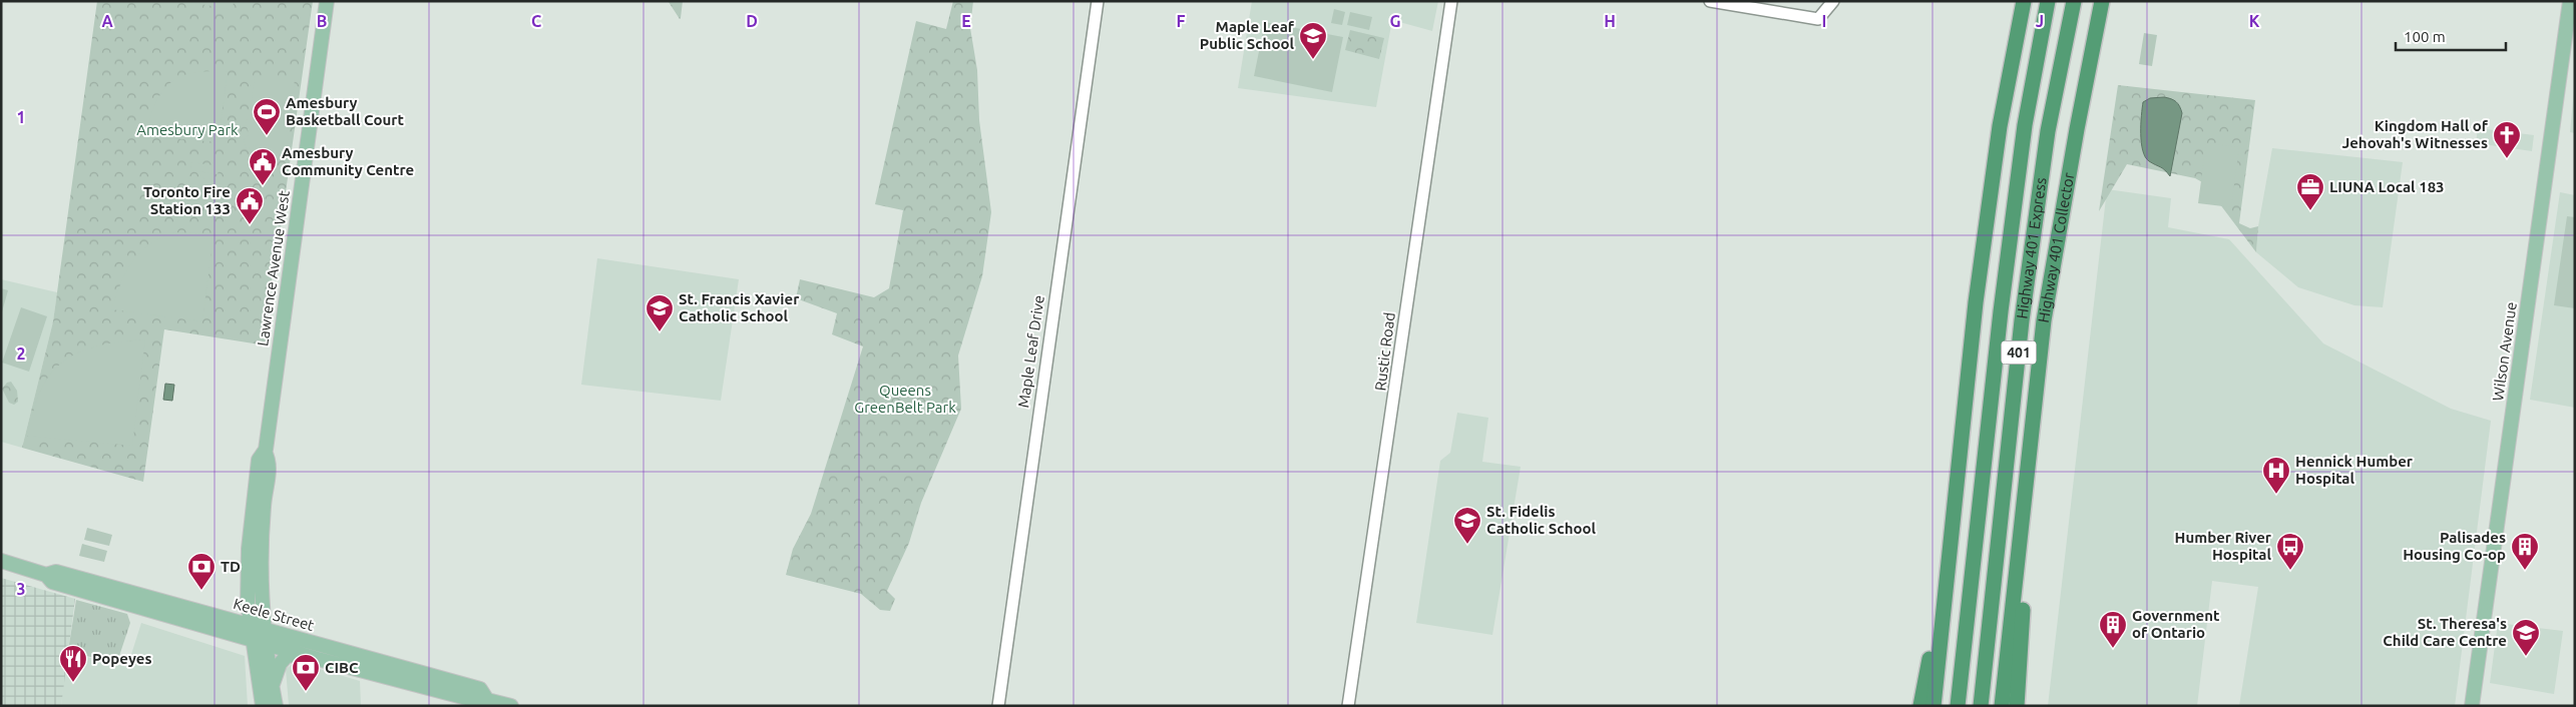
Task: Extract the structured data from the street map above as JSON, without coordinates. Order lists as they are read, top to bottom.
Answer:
{
  "streets": {
    "highway": ["Highway 401 Express", "Highway 401 Collector", "401"],
    "main road": ["Lawrence Avenue West", "Wilson Avenue", "Keele Street"],
    "street": ["Maple Leaf Drive", "Rustic Road"]
  },
  "crossings": [
    ["Lawrence Avenue West", "Keele Street"]
  ],
  "parks": ["Amesbury Park", "Queens GreenBelt Park"],
  "places": {
    "school or university": [
      "Maple Leaf Public School",
      "St. Francis Xavier Catholic School",
      "St. Fidelis Catholic School",
      "St. Theresa's Child Care Centre"
    ],
    "sports": ["Amesbury Basketball Court"],
    "church": ["Kingdom Hall of Jehovah's Witnesses"],
    "public building": ["Amesbury Community Centre", "Toronto Fire Station 133"],
    "office": ["LIUNA Local 183"],
    "hospital": ["Hennick Humber Hospital"],
    "bus stop": ["Humber River Hospital"],
    "building": ["Palisades Housing Co-op", "Government of Ontario"],
    "bank": ["TD", "CIBC"],
    "restaurant": ["Popeyes"]
  },
  "scale_bar": "100 m",
  "grid": {
    "columns": [
      "A",
      "B",
      "C",
      "D",
      "E",
      "F",
      "G",
      "H",
      "I",
      "J",
      "K"
    ],
    "rows": ["1", "2", "3"]
  }
}
